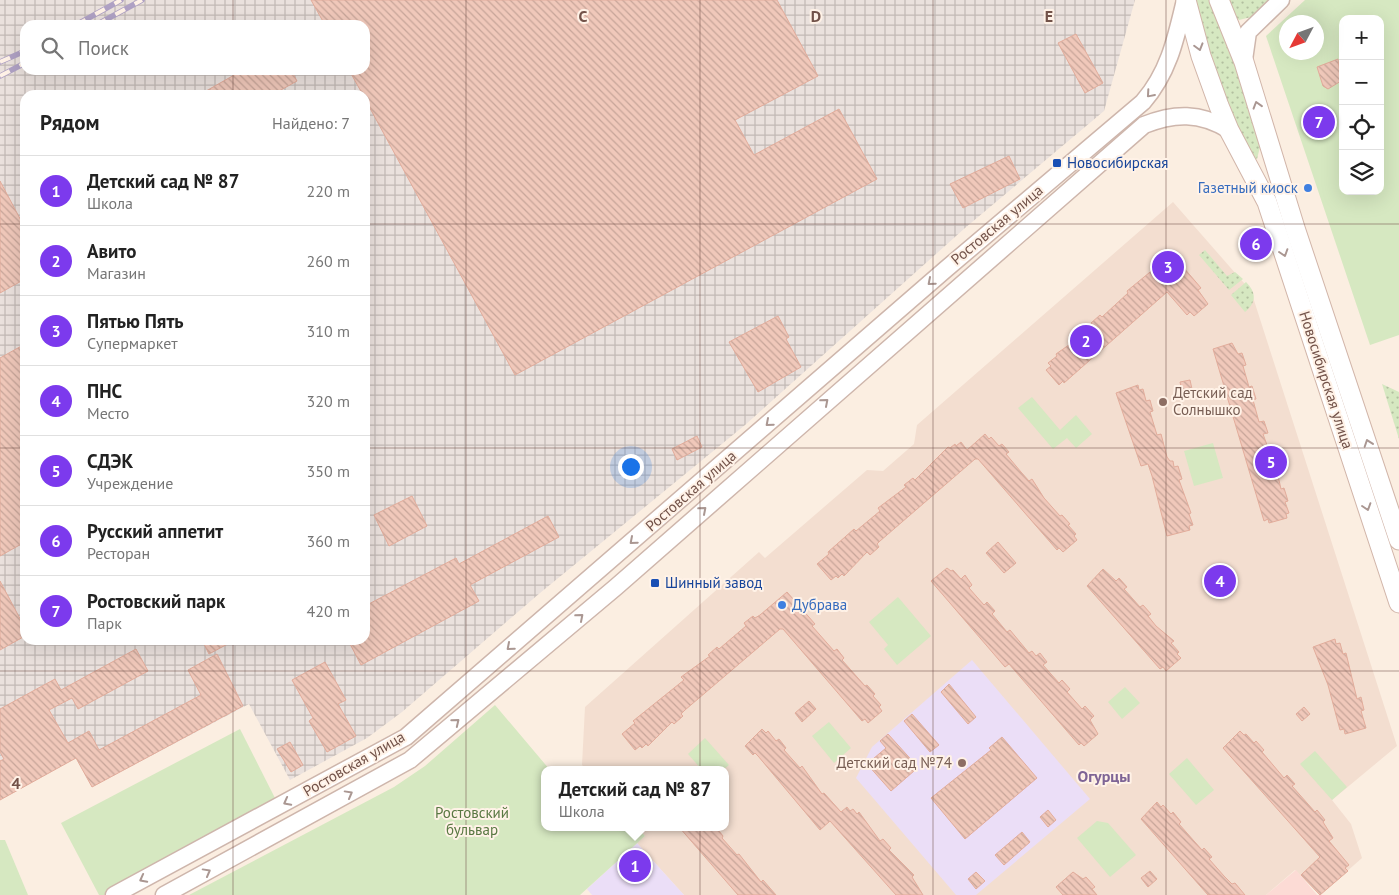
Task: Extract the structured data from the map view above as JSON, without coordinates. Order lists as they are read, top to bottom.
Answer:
{
  "streets": {
    "main road": ["Новосибирская улица"],
    "street": ["Ростовская улица"]
  },
  "crossings": [
    ["Ростовская улица", "Новосибирская улица"]
  ],
  "districts": ["Огурцы"],
  "parks": ["Ростовский бульвар"],
  "places": {
    "transit": ["Новосибирская", "Шинный завод"],
    "other": [
      "Газетный киоск",
      "Детский сад Солнышко",
      "Дубрава",
      "Детский сад №74"
    ]
  },
  "north": "bottom left",
  "page": {
    "map_buttons": ["+", "−"],
    "search": "Поиск",
    "heading": ["Рядом", "Найдено: 7"],
    "pins": [
      "7",
      "6",
      "3",
      "2",
      "5",
      "4",
      "1"
    ],
    "list": [
      {
        "mark": "1",
        "name": "Детский сад № 87",
        "note": "Школа",
        "value": "220 m"
      },
      {
        "mark": "2",
        "name": "Авито",
        "note": "Магазин",
        "value": "260 m"
      },
      {
        "mark": "3",
        "name": "Пятью Пять",
        "note": "Супермаркет",
        "value": "310 m"
      },
      {
        "mark": "4",
        "name": "ПНС",
        "note": "Место",
        "value": "320 m"
      },
      {
        "mark": "5",
        "name": "СДЭК",
        "note": "Учреждение",
        "value": "350 m"
      },
      {
        "mark": "6",
        "name": "Русский аппетит",
        "note": "Ресторан",
        "value": "360 m"
      },
      {
        "mark": "7",
        "name": "Ростовский парк",
        "note": "Парк",
        "value": "420 m"
      }
    ],
    "popup": ["Детский сад № 87", "Школа"]
  },
  "grid": {
    "columns": ["C", "D", "E"],
    "rows": ["4"]
  }
}
